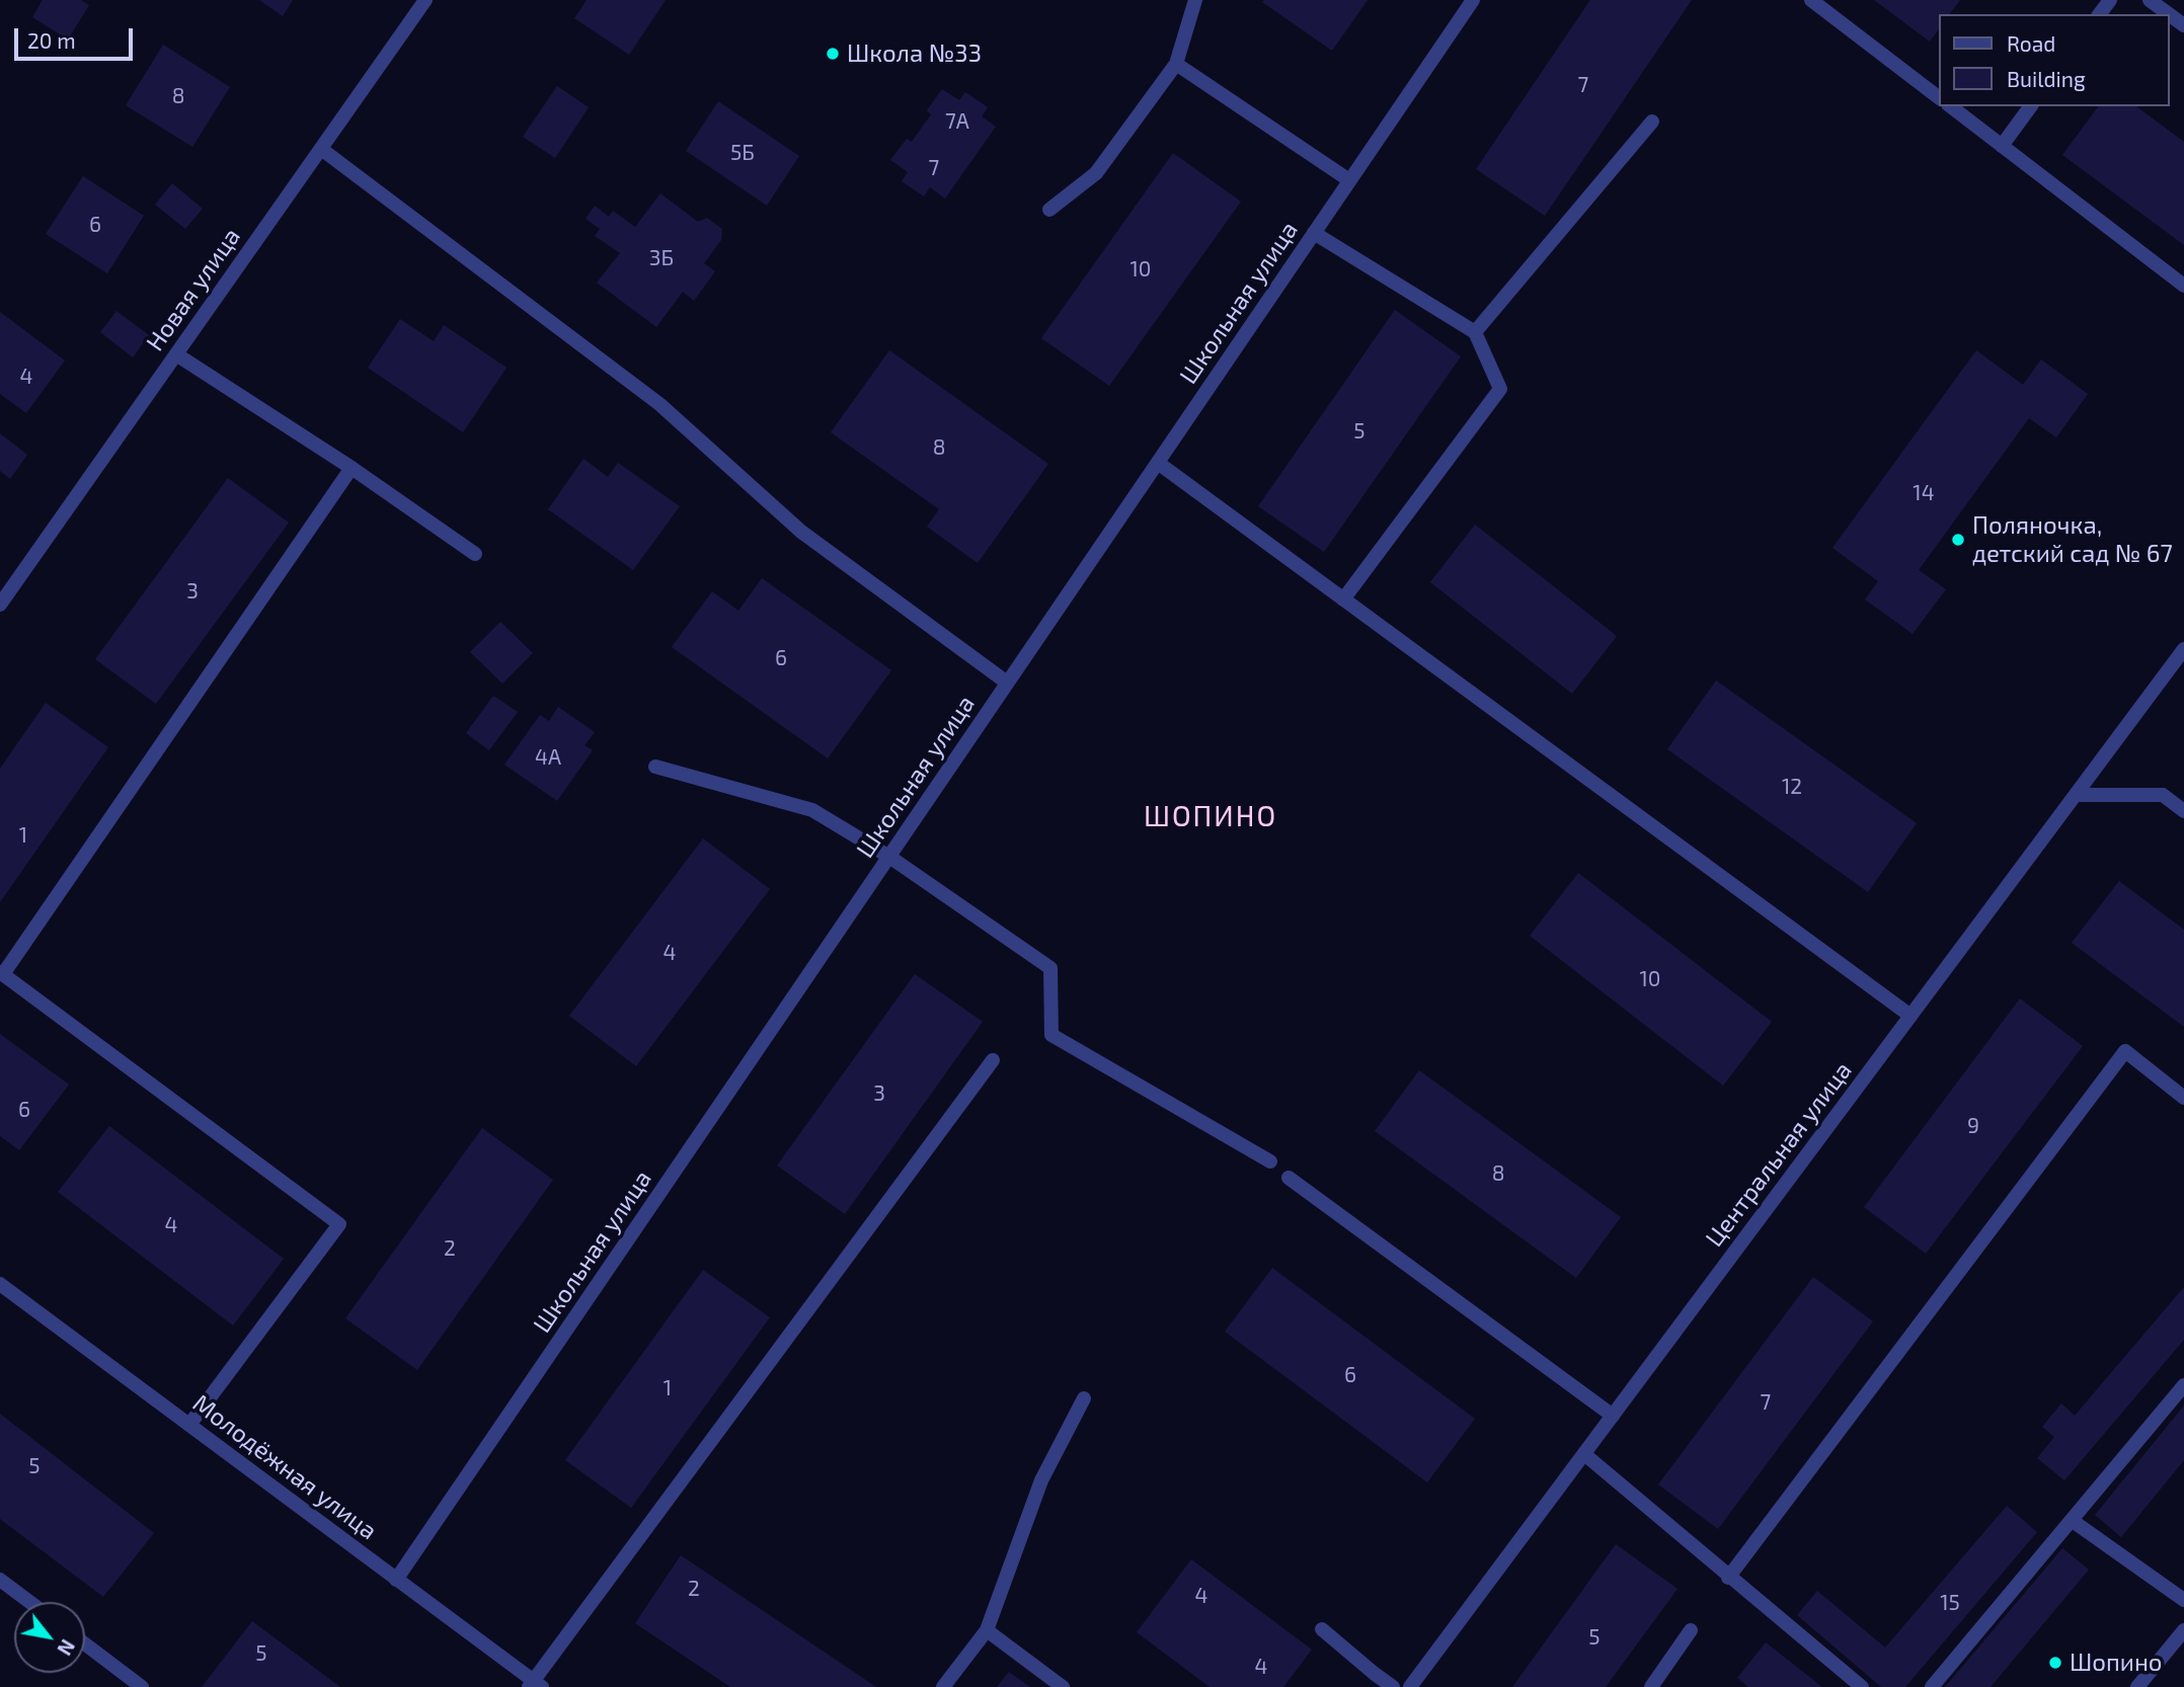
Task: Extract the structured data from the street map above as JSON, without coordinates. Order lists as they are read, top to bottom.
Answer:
{
  "streets": {
    "street": [
      "Новая улица",
      "Школьная улица",
      "Центральная улица",
      "Молодёжная улица"
    ]
  },
  "crossings": [
    ["Школьная улица", "Молодёжная улица"]
  ],
  "districts": ["ШОПИНО"],
  "places": ["Школа №33", "Поляночка, детский сад № 67", "Шопино"],
  "house_numbers": [
    "7",
    "8",
    "7А",
    "5Б",
    "7",
    "6",
    "3Б",
    "10",
    "4",
    "5",
    "8",
    "14",
    "3",
    "6",
    "4А",
    "12",
    "1",
    "4",
    "10",
    "3",
    "6",
    "9",
    "8",
    "4",
    "2",
    "6",
    "1",
    "7",
    "5",
    "2",
    "4",
    "15",
    "5",
    "5",
    "4"
  ],
  "legend": ["Road", "Building"],
  "scale_bar": "20 m",
  "north": "bottom right"
}
